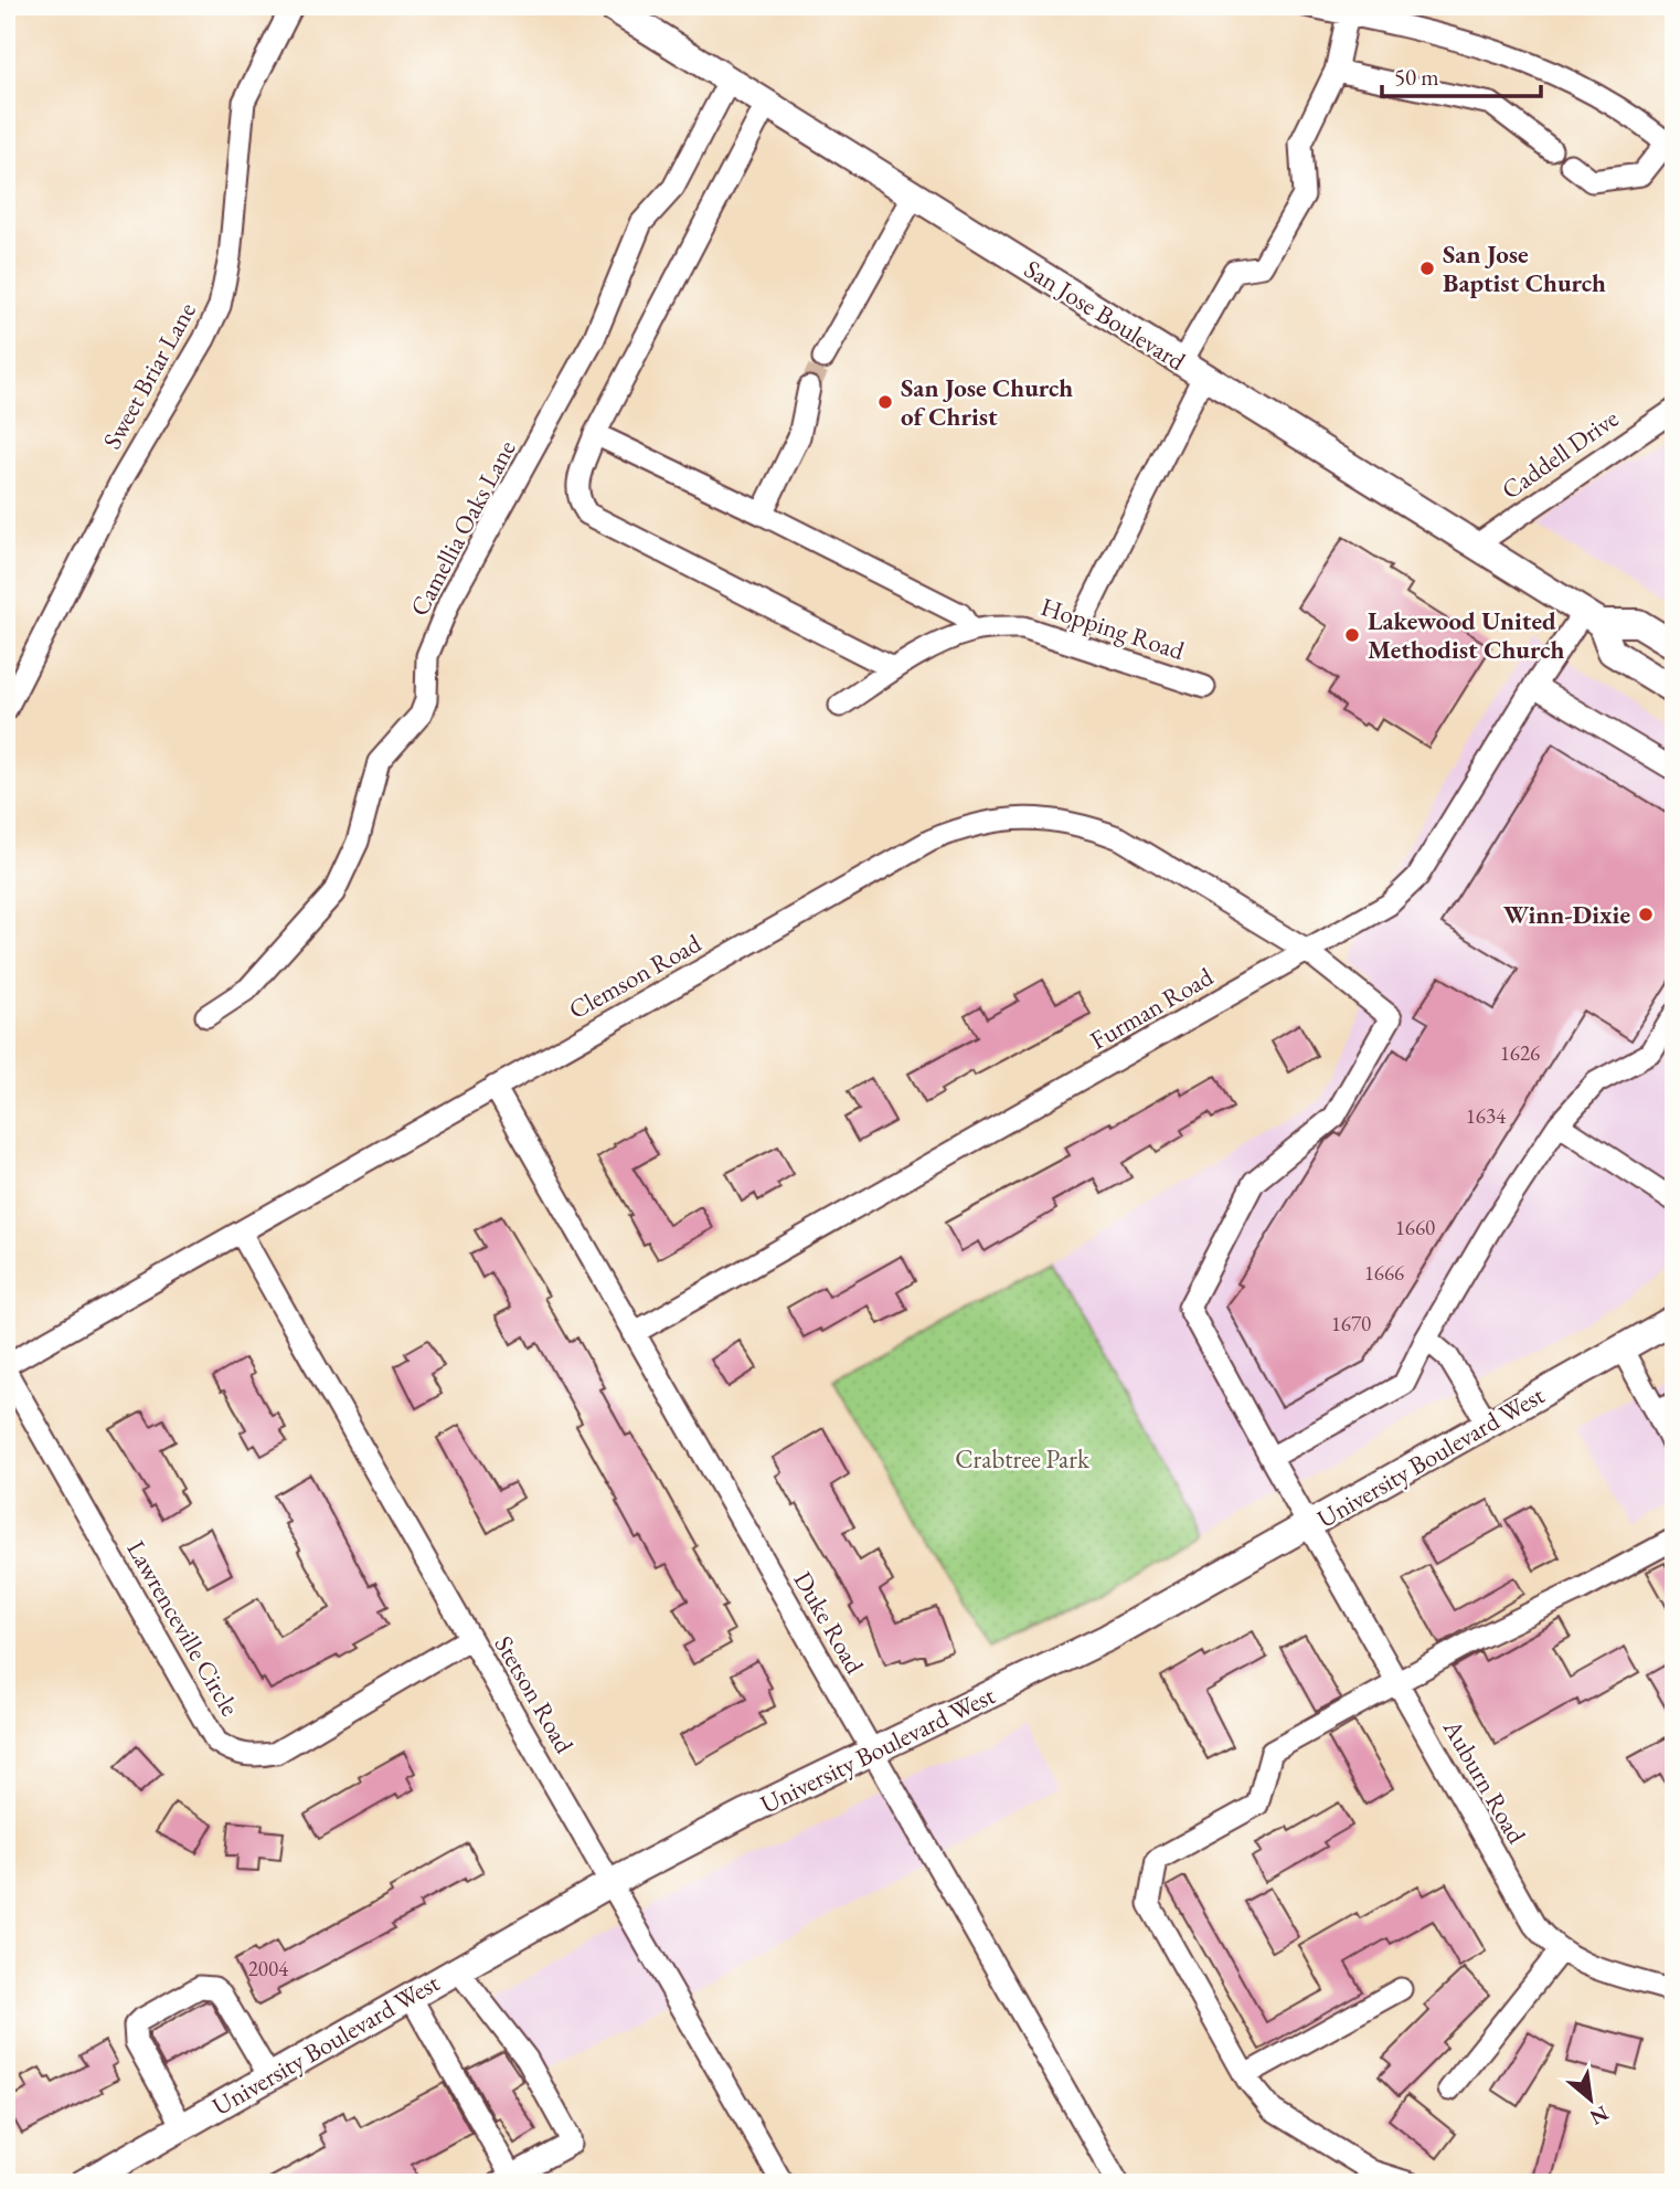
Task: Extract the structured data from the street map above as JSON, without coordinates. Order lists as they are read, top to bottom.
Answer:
{
  "streets": {
    "main road": ["San Jose Boulevard", "University Boulevard West"],
    "street": [
      "Sweet Briar Lane",
      "Caddell Drive",
      "Camellia Oaks Lane",
      "Hopping Road",
      "Clemson Road",
      "Furman Road",
      "Duke Road",
      "Lawrenceville Circle",
      "Stetson Road",
      "Auburn Road"
    ]
  },
  "crossings": [
    ["San Jose Boulevard", "Caddell Drive"],
    ["San Jose Boulevard", "Camellia Oaks Lane"],
    ["San Jose Boulevard", "Furman Road"],
    ["Clemson Road", "Furman Road"],
    ["Clemson Road", "Duke Road"],
    ["Clemson Road", "Lawrenceville Circle"],
    ["Clemson Road", "Stetson Road"],
    ["Clemson Road", "Auburn Road"],
    ["Furman Road", "Duke Road"],
    ["University Boulevard West", "Duke Road"],
    ["University Boulevard West", "Stetson Road"],
    ["University Boulevard West", "Auburn Road"],
    ["Lawrenceville Circle", "Stetson Road"]
  ],
  "parks": ["Crabtree Park"],
  "places": [
    "San Jose Baptist Church",
    "San Jose Church of Christ",
    "Lakewood United Methodist Church",
    "Winn-Dixie"
  ],
  "house_numbers": [
    "1626",
    "1634",
    "1660",
    "1666",
    "1670",
    "2004"
  ],
  "scale_bar": "50 m",
  "north": "bottom right"
}
